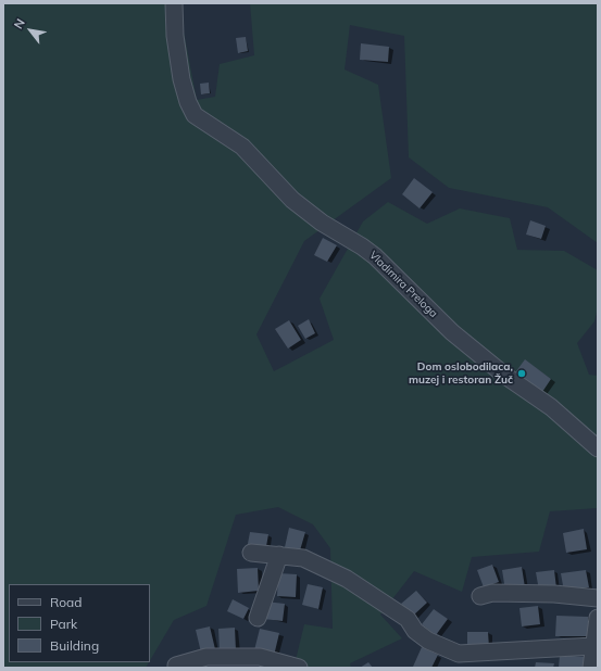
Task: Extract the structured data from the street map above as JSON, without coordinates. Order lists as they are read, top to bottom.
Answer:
{
  "streets": {
    "street": ["Vladimira Preloga"]
  },
  "places": ["Dom oslobodilaca, muzej i restoran Žuč"],
  "legend": ["Road", "Park", "Building"],
  "north": "top left"
}
